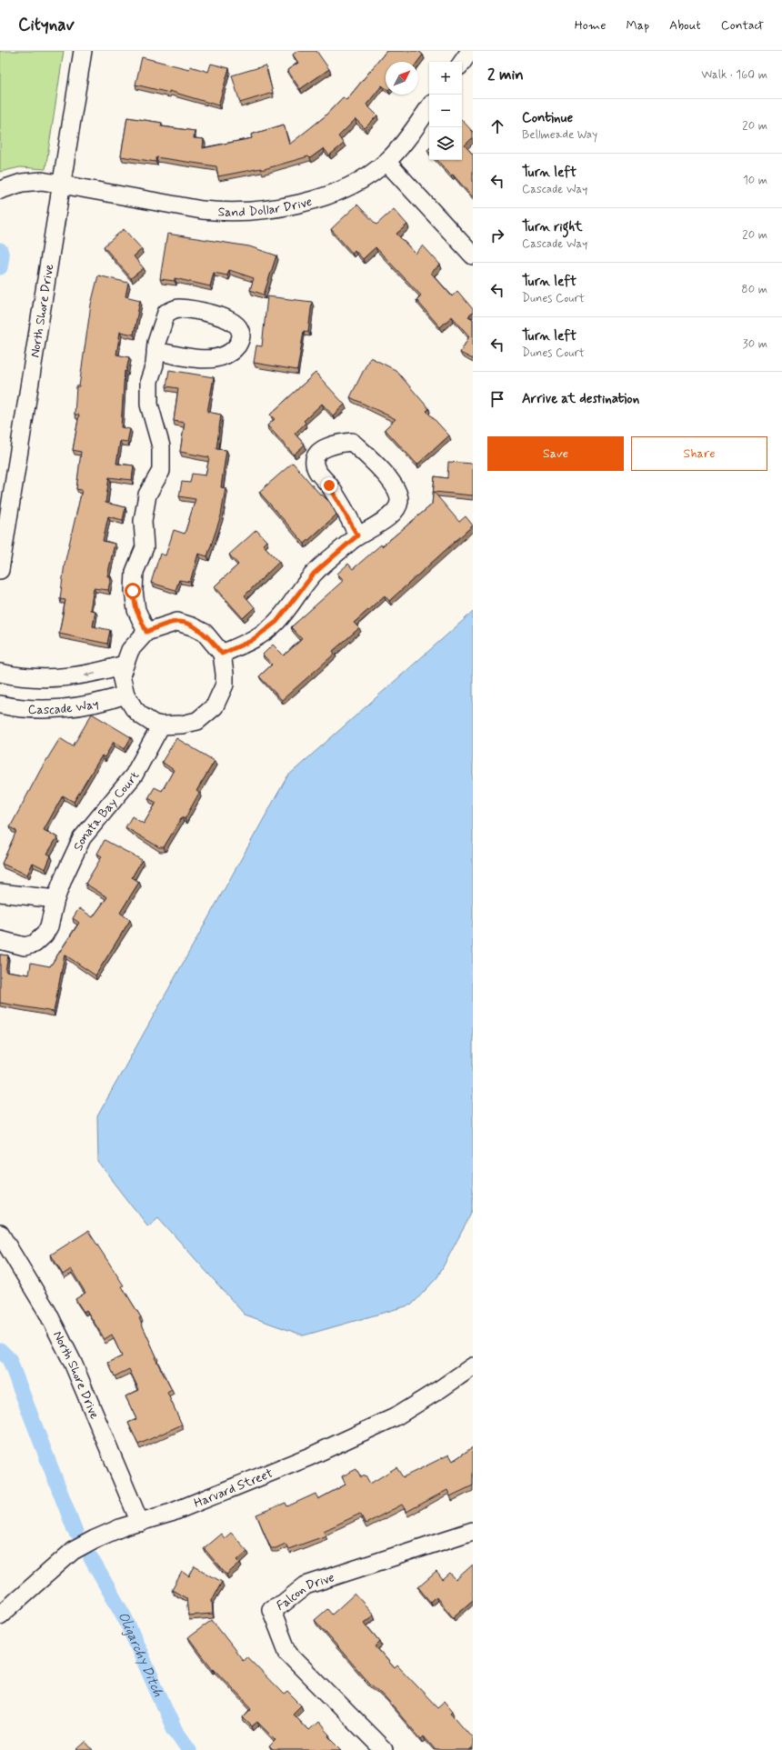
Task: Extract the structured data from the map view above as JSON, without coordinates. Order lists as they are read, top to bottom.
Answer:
{
  "streets": {
    "street": [
      "Sand Dollar Drive",
      "North Shore Drive",
      "Cascade Way",
      "Sonata Bay Court",
      "Harvard Street",
      "Falcon Drive"
    ]
  },
  "crossings": [
    ["Sand Dollar Drive", "North Shore Drive"],
    ["North Shore Drive", "Harvard Street"],
    ["Cascade Way", "Sonata Bay Court"]
  ],
  "water": ["Oligarchy Ditch"],
  "north": "top right",
  "page": {
    "header": "Citynav",
    "nav": [
      "Home",
      "Map",
      "About",
      "Contact"
    ],
    "heading": ["2 min", "Walk · 160 m"],
    "map_buttons": ["+", "−"],
    "list": [
      ["Continue", "Bellmeade Way", "20 m"],
      ["Turn left", "Cascade Way", "10 m"],
      ["Turn right", "Cascade Way", "20 m"],
      ["Turn left", "Dunes Court", "80 m"],
      ["Turn left", "Dunes Court", "30 m"],
      "Arrive at destination"
    ],
    "buttons": ["Save", "Share"]
  }
}
